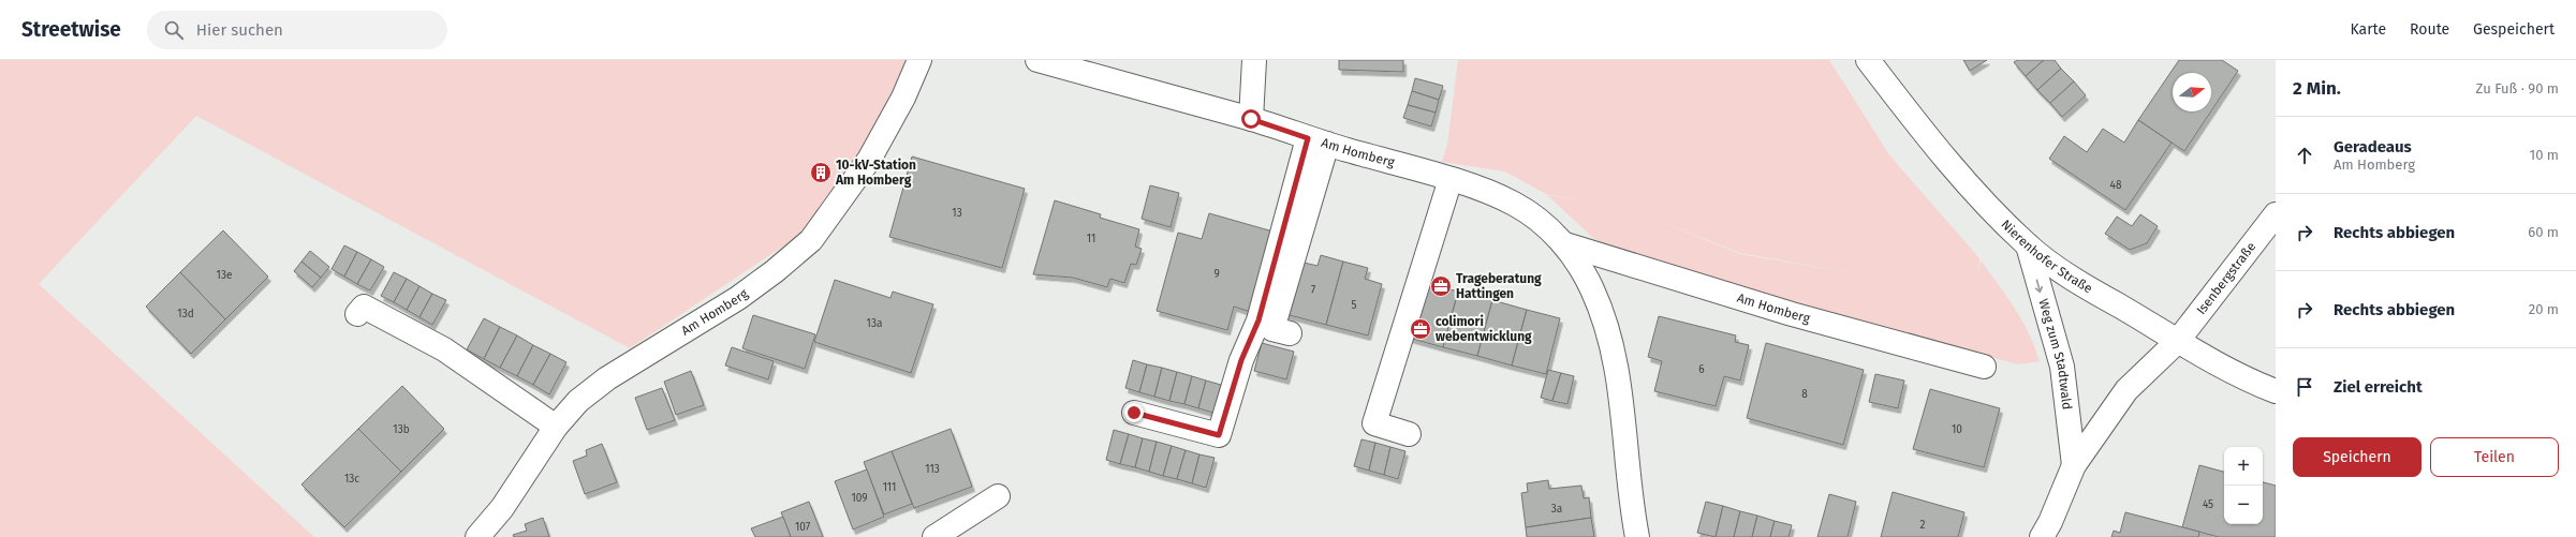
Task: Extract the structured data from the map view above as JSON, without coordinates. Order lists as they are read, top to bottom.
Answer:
{
  "streets": {
    "street": [
      "Am Homberg",
      "Nierenhofer Straße",
      "Isenbergstraße",
      "Weg zum Stadtwald"
    ]
  },
  "crossings": [
    ["Nierenhofer Straße", "Isenbergstraße"],
    ["Nierenhofer Straße", "Weg zum Stadtwald"],
    ["Isenbergstraße", "Weg zum Stadtwald"]
  ],
  "one_way": ["Weg zum Stadtwald"],
  "places": {
    "building": ["10-kV-Station Am Homberg"],
    "office": ["Trageberatung Hattingen", "colimori webentwicklung"]
  },
  "house_numbers": [
    "48",
    "13",
    "11",
    "9",
    "13e",
    "7",
    "5",
    "13d",
    "13a",
    "6",
    "8",
    "13b",
    "10",
    "113",
    "13c",
    "111",
    "109",
    "45",
    "3a",
    "2",
    "107"
  ],
  "north": "right",
  "page": {
    "header": "Streetwise",
    "search": "Hier suchen",
    "nav": ["Karte", "Route", "Gespeichert"],
    "heading": ["2 Min.", "Zu Fuß · 90 m"],
    "list": [
      ["Geradeaus", "Am Homberg", "10 m"],
      ["Rechts abbiegen", "60 m"],
      ["Rechts abbiegen", "20 m"],
      "Ziel erreicht"
    ],
    "buttons": ["Speichern", "Teilen"],
    "map_buttons": ["+", "−"]
  }
}
